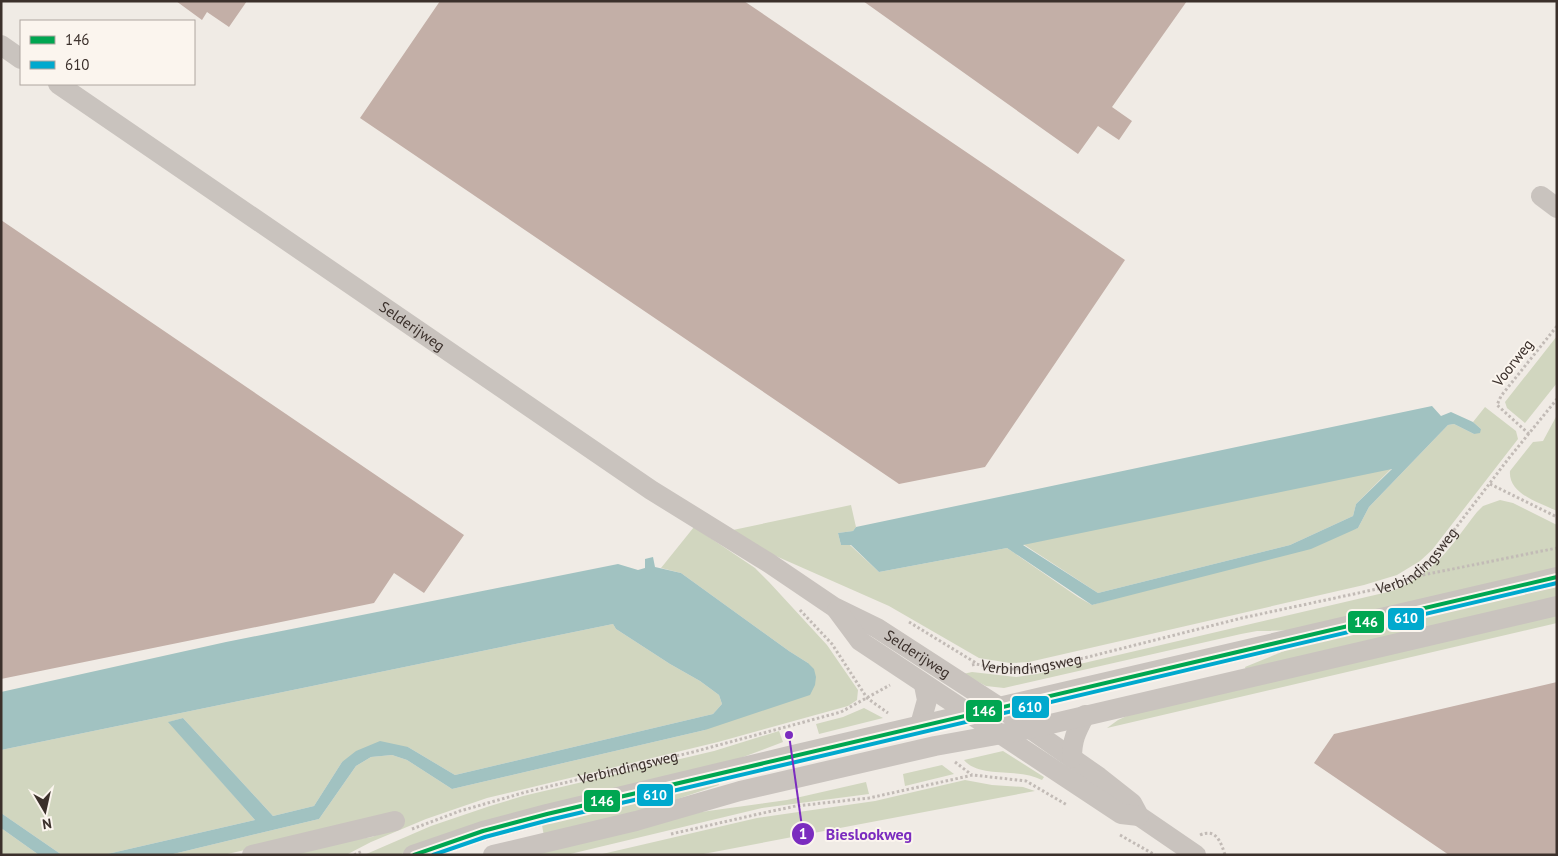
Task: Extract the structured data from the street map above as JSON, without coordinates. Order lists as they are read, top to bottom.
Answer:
{
  "streets": {
    "street": ["Selderijweg", "Verbindingsweg"],
    "path": ["Voorweg"]
  },
  "crossings": [
    ["Selderijweg", "Verbindingsweg"]
  ],
  "places": ["Bieslookweg"],
  "lines": ["transit line 146", "transit line 610"],
  "legend": ["146", "610"],
  "north": "bottom"
}
